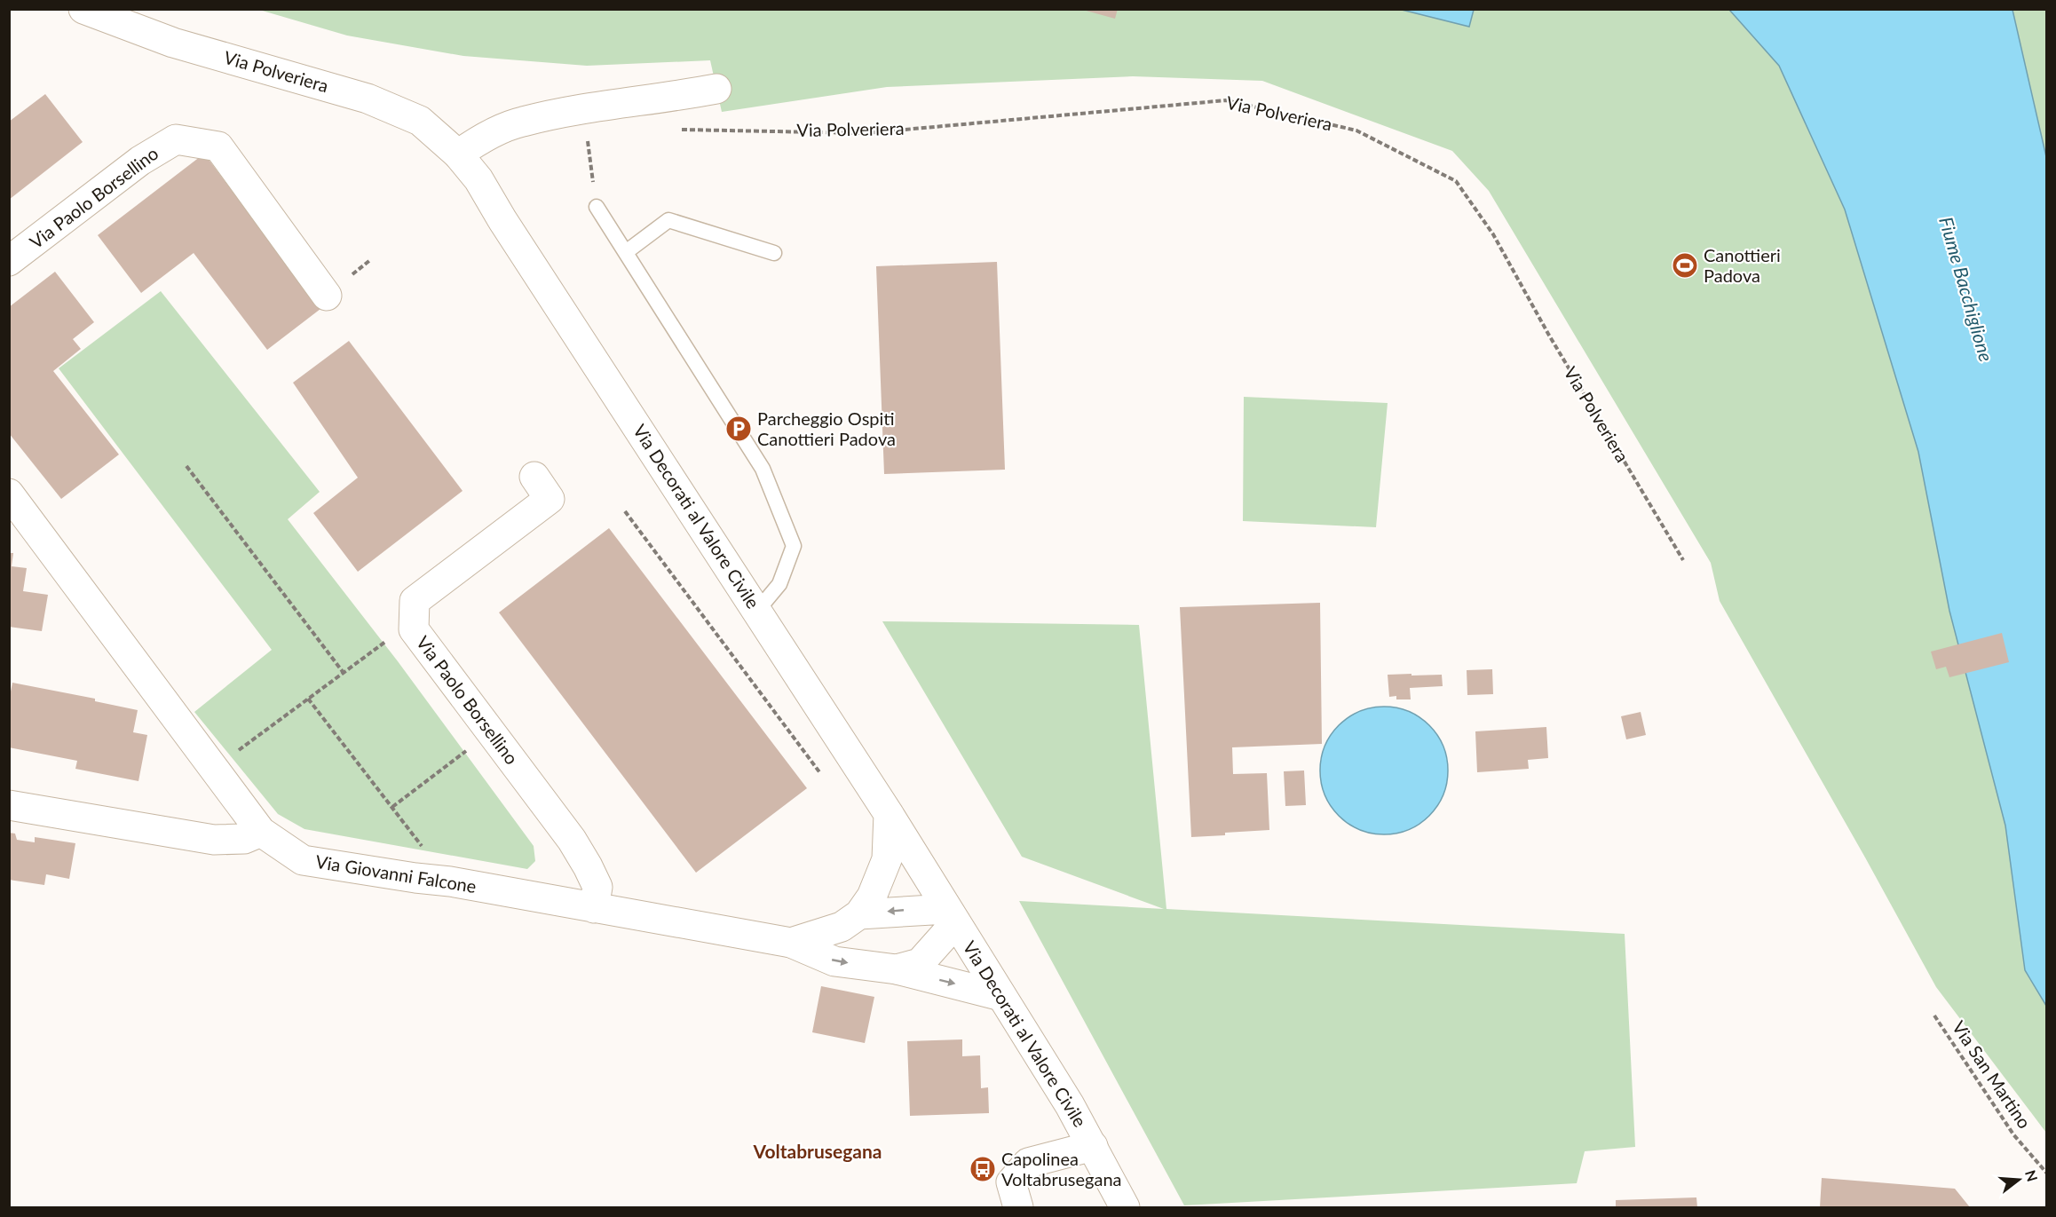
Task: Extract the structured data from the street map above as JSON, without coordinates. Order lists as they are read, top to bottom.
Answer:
{
  "streets": {
    "street": [
      "Via Polveriera",
      "Via Paolo Borsellino",
      "Via Decorati al Valore Civile",
      "Via Giovanni Falcone"
    ],
    "path": ["Via San Martino"]
  },
  "crossings": [
    ["Via Polveriera", "Via Decorati al Valore Civile"],
    ["Via Paolo Borsellino", "Via Giovanni Falcone"],
    ["Via Decorati al Valore Civile", "Via Giovanni Falcone"]
  ],
  "districts": ["Voltabrusegana"],
  "water": ["Fiume Bacchiglione"],
  "places": {
    "sports": ["Canottieri Padova"],
    "parking": ["Parcheggio Ospiti Canottieri Padova"],
    "bus stop": ["Capolinea Voltabrusegana"]
  },
  "north": "right"
}
